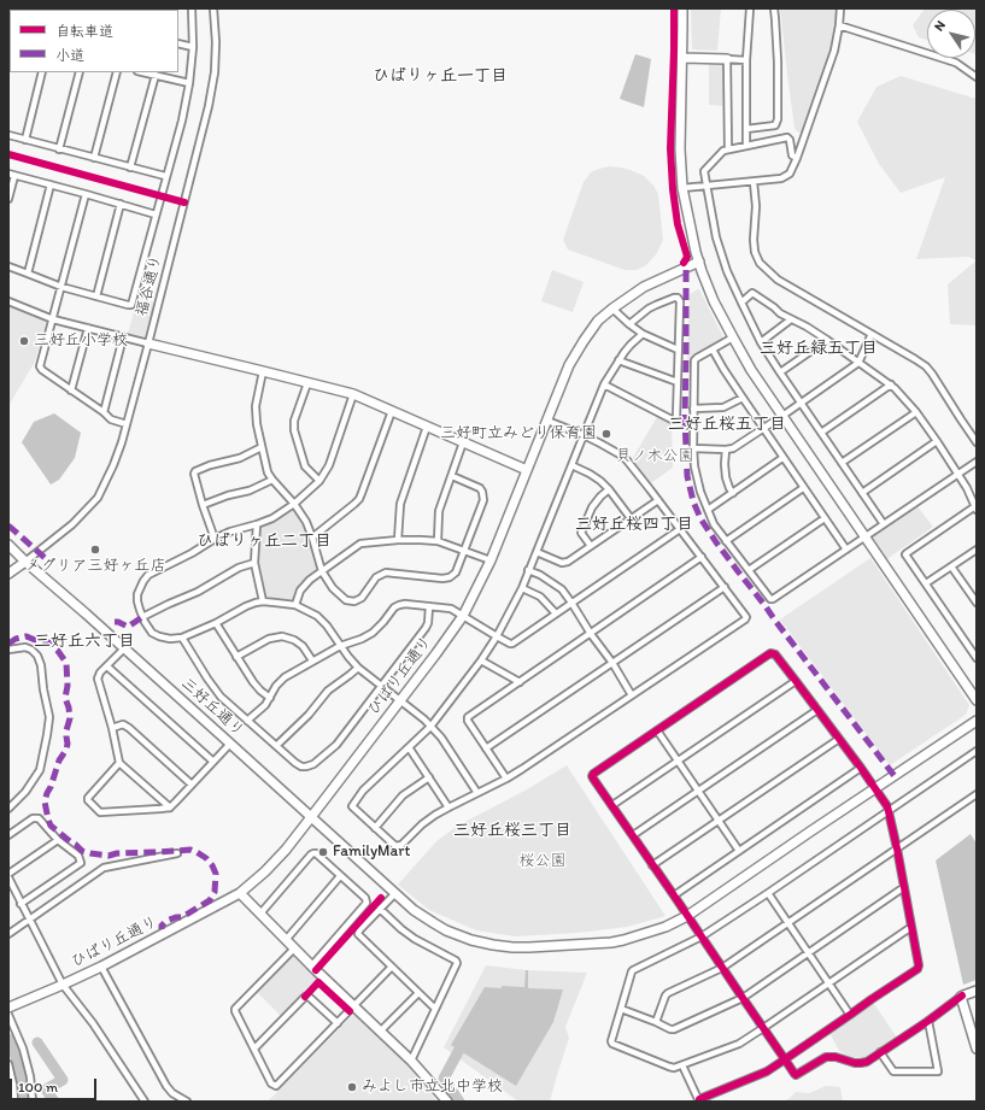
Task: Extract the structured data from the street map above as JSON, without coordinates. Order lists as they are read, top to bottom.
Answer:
{
  "streets": {
    "street": ["福谷通り", "ひばり丘通り", "三好丘通り"]
  },
  "crossings": [
    ["福谷通り", "三好丘通り"],
    ["ひばり丘通り", "三好丘通り"]
  ],
  "districts": [
    "ひばりヶ丘一丁目",
    "三好丘緑五丁目",
    "三好丘桜五丁目",
    "三好丘桜四丁目",
    "ひばりヶ丘二丁目",
    "三好丘六丁目",
    "三好丘桜三丁目"
  ],
  "parks": ["貝ノ木公園", "桜公園"],
  "places": [
    "三好丘小学校",
    "三好町立みどり保育園",
    "メグリア三好ヶ丘店",
    "FamilyMart",
    "みよし市立北中学校"
  ],
  "legend": ["自転車道", "小道"],
  "scale_bar": "100 m",
  "north": "top left"
}
